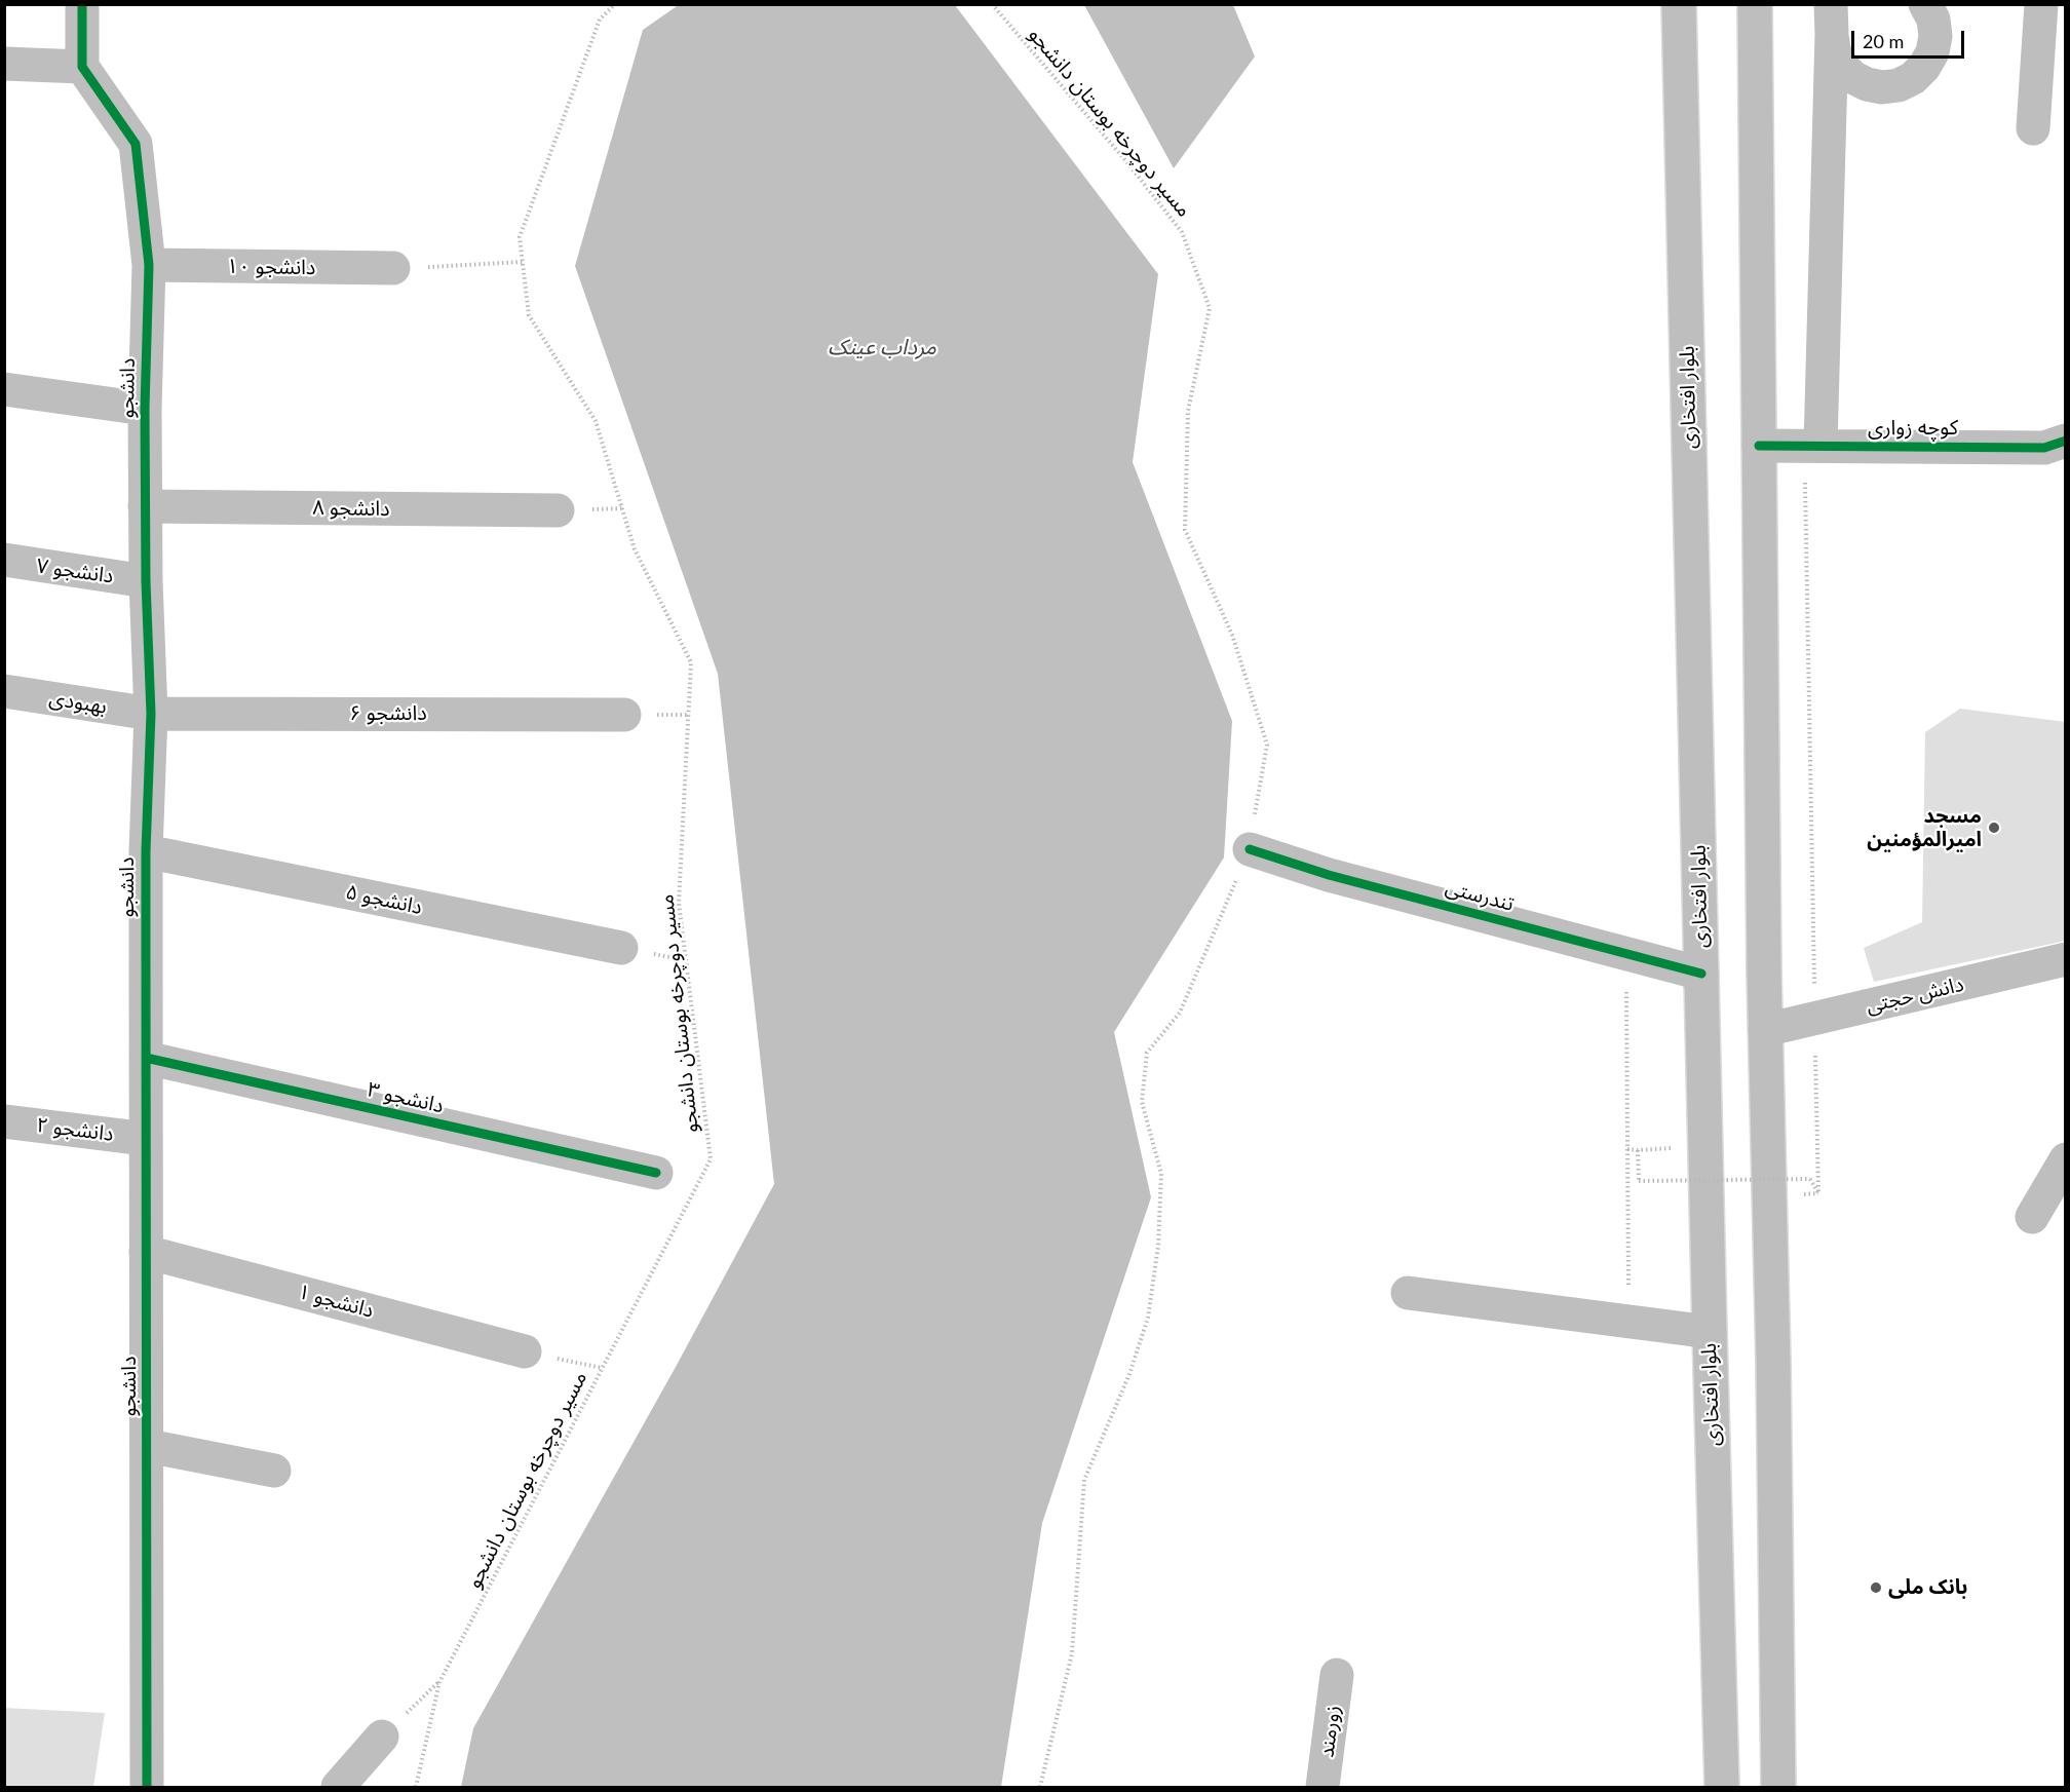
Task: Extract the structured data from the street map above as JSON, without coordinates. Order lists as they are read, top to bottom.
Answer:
{
  "streets": {
    "main road": [
      "دانشجو ۱۰",
      "دانشجو",
      "بلوار افتخاری",
      "کوچه زواری",
      "دانشجو ۸",
      "دانشجو ۷",
      "بهبودی",
      "دانشجو ۶",
      "تندرستی",
      "دانشجو ۵",
      "دانش حجتی",
      "دانشجو ۳",
      "دانشجو ۲",
      "دانشجو ۱",
      "زورمند"
    ],
    "path": ["مسیر دوچرخه بوستان دانشجو"]
  },
  "crossings": [
    ["مسیر دوچرخه بوستان دانشجو", "تندرستی"],
    ["دانشجو ۱۰", "دانشجو"],
    ["دانشجو", "دانشجو ۸"],
    ["دانشجو", "دانشجو ۷"],
    ["دانشجو", "بهبودی"],
    ["دانشجو", "دانشجو ۶"],
    ["دانشجو", "دانشجو ۵"],
    ["دانشجو", "دانشجو ۳"],
    ["دانشجو", "دانشجو ۲"],
    ["دانشجو", "دانشجو ۱"],
    ["بلوار افتخاری", "تندرستی"],
    ["بهبودی", "دانشجو ۶"]
  ],
  "water": ["مرداب عینک"],
  "places": ["مسجد امیرالمؤمنین", "بانک ملی"],
  "scale_bar": "20 m"
}
